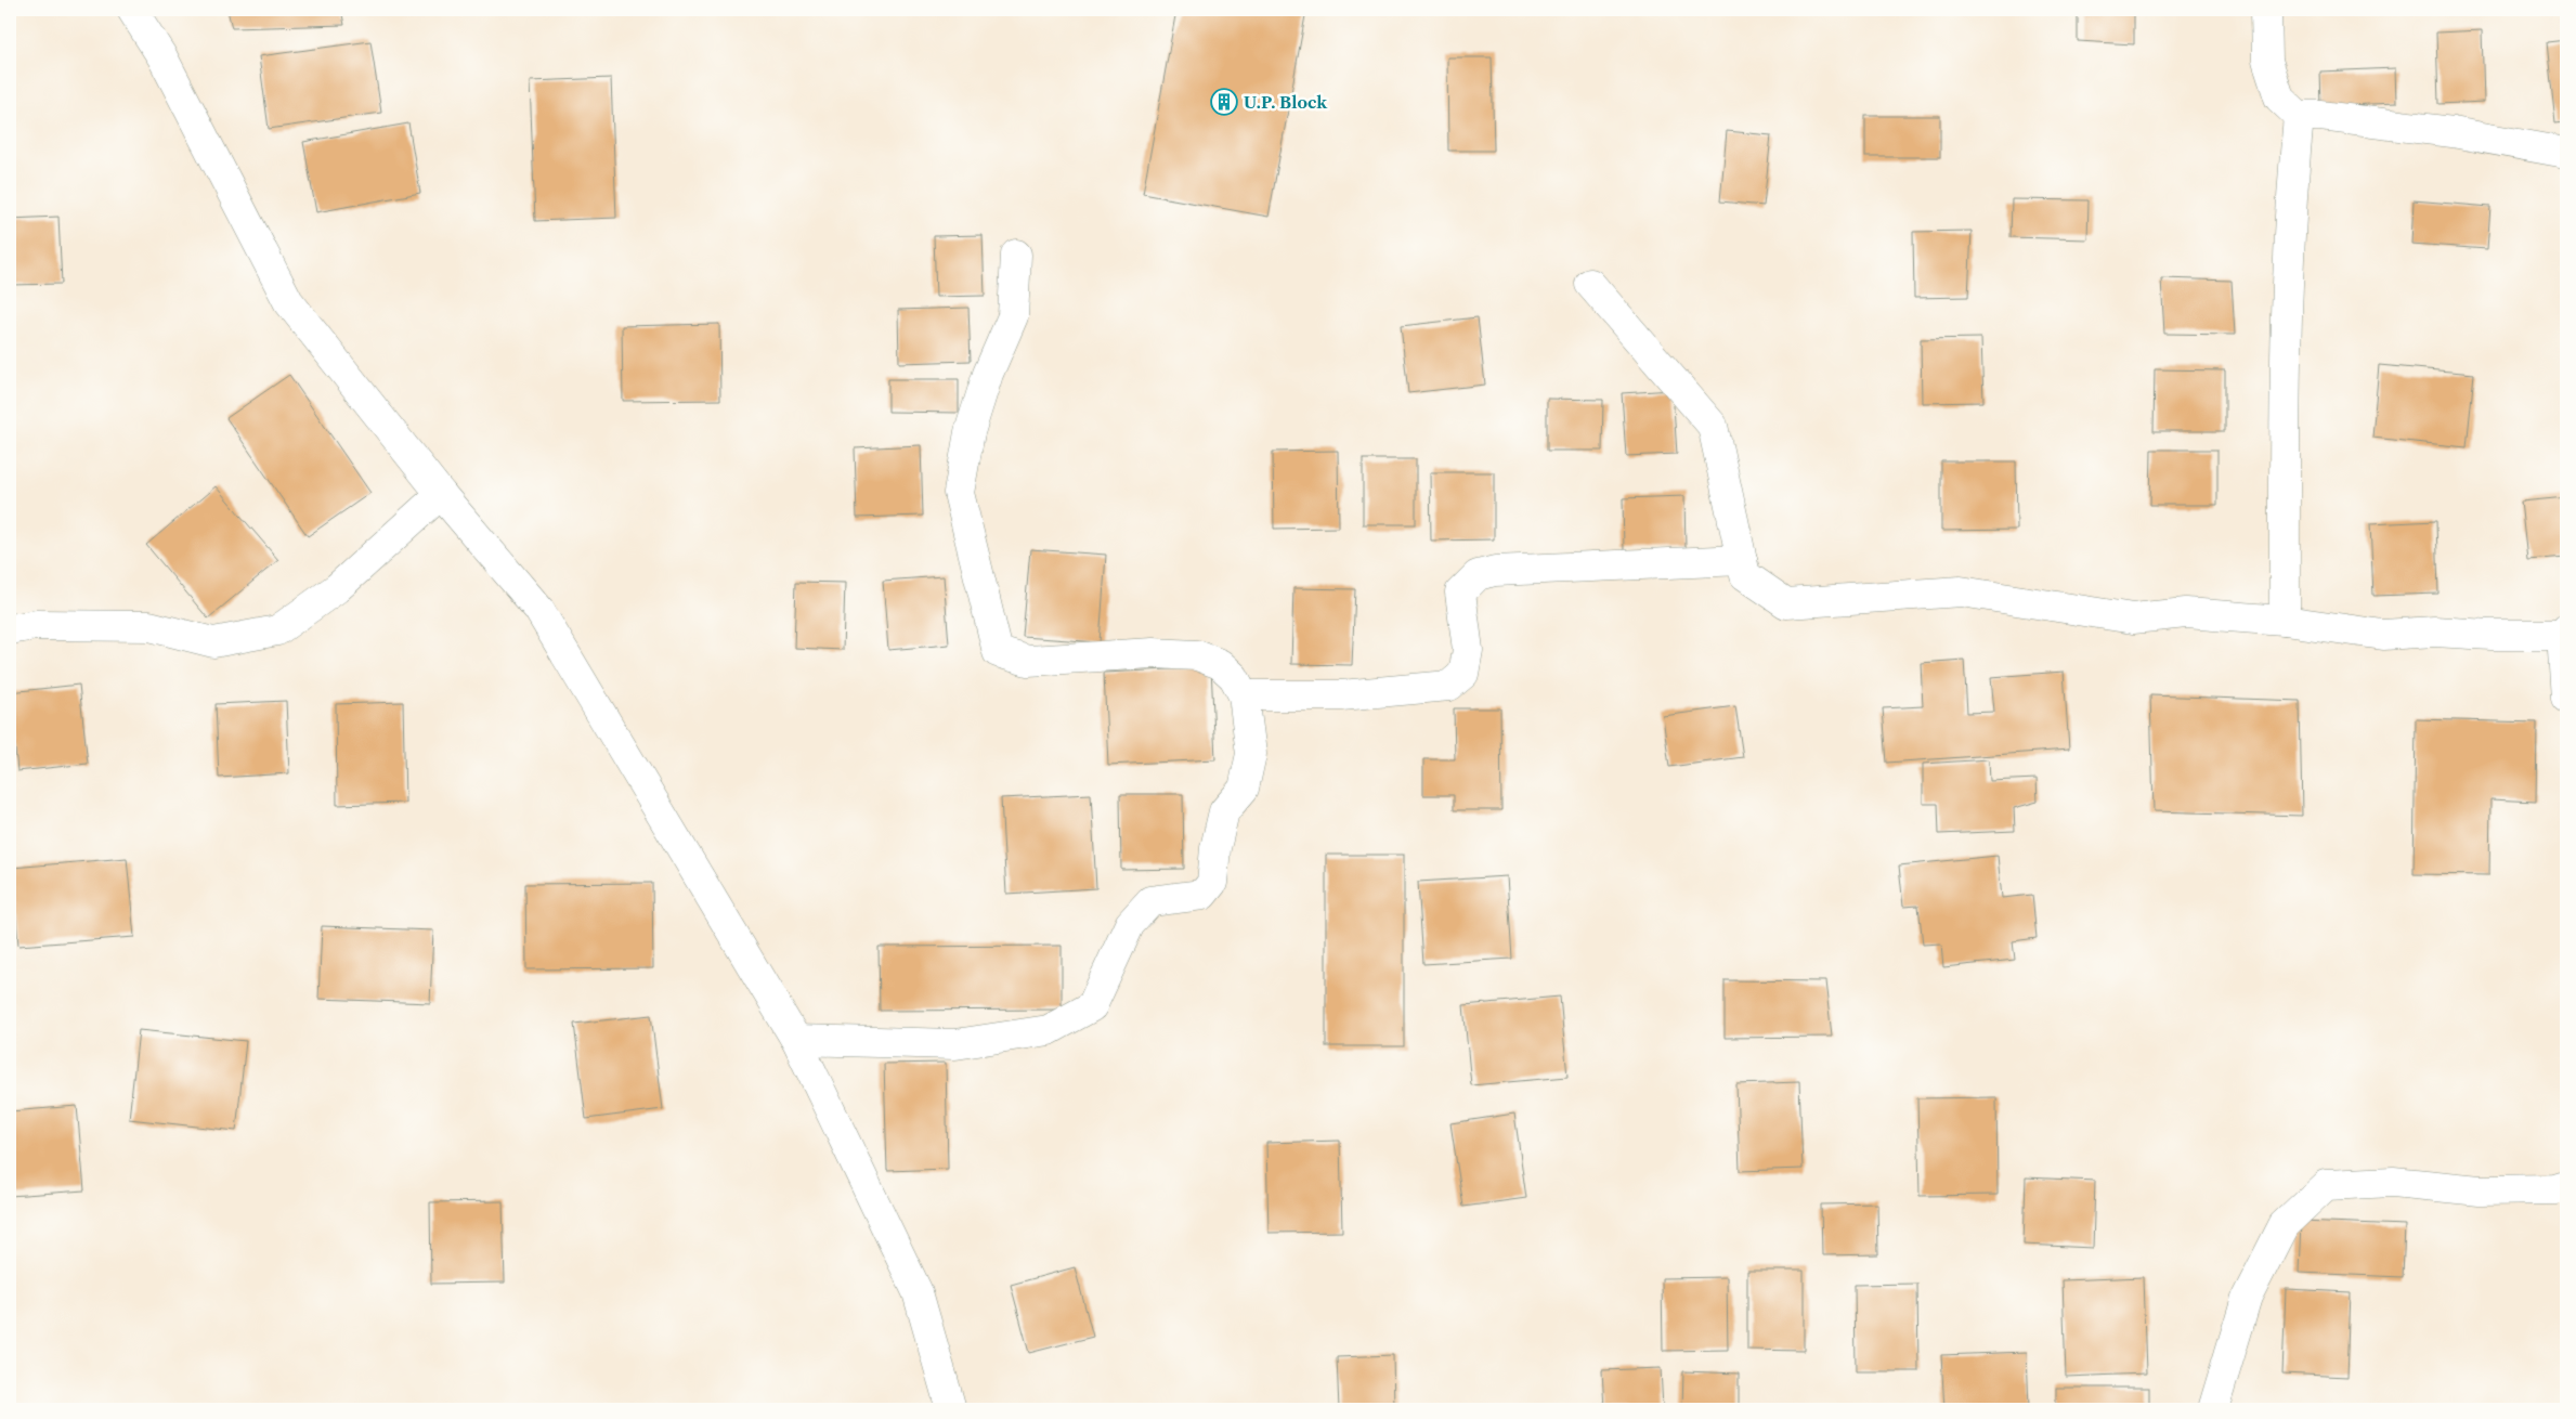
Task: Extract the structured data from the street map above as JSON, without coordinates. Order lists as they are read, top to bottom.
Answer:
{
  "places": {
    "building": ["U.P. Block"]
  }
}
